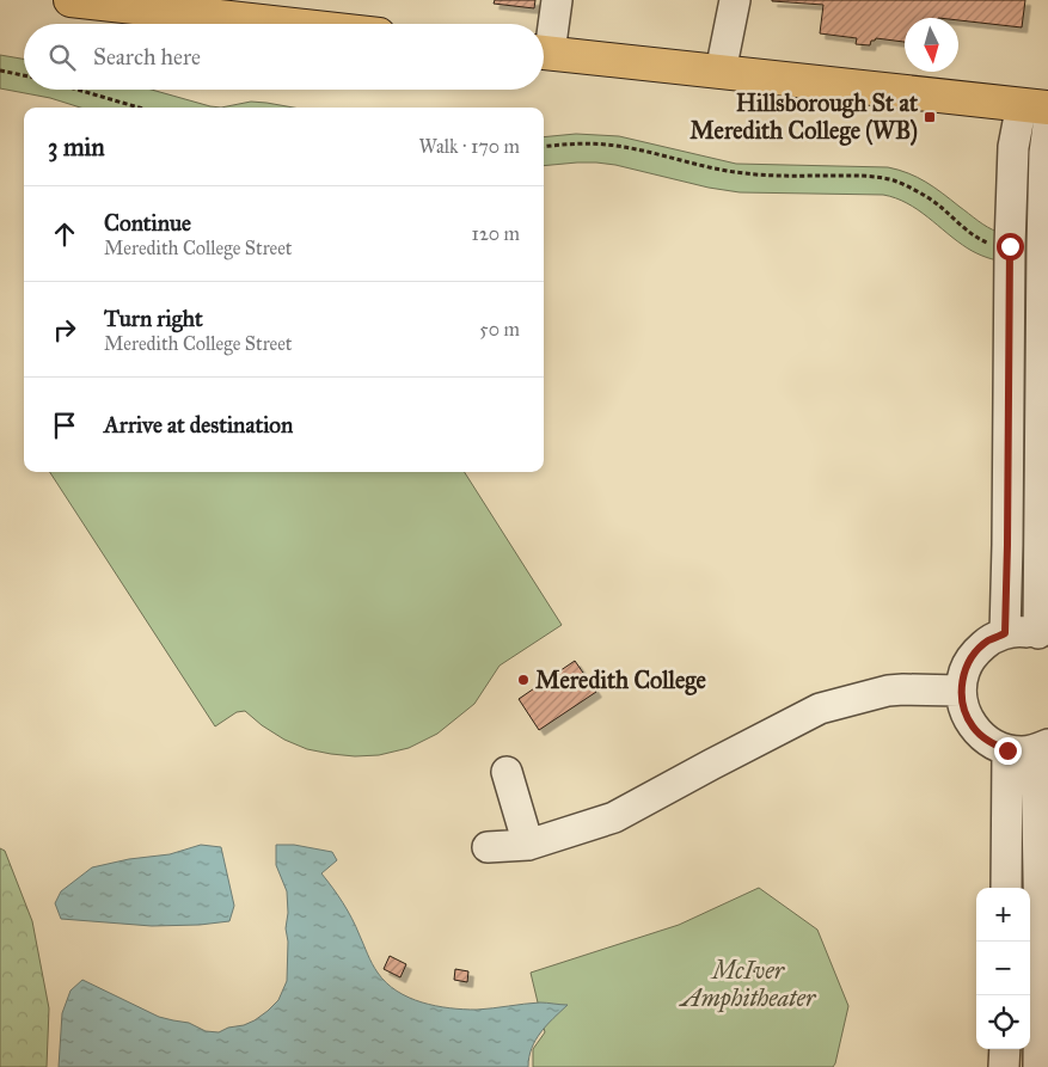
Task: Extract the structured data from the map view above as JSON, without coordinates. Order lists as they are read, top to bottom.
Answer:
{
  "parks": ["McIver Amphitheater"],
  "places": {
    "transit": ["Hillsborough St at Meredith College (WB)"],
    "other": ["Meredith College"]
  },
  "north": "bottom",
  "page": {
    "search": "Search here",
    "heading": ["3 min", "Walk · 170 m"],
    "list": [
      ["Continue", "Meredith College Street", "120 m"],
      ["Turn right", "Meredith College Street", "50 m"],
      "Arrive at destination"
    ],
    "map_buttons": ["+", "−"]
  }
}
